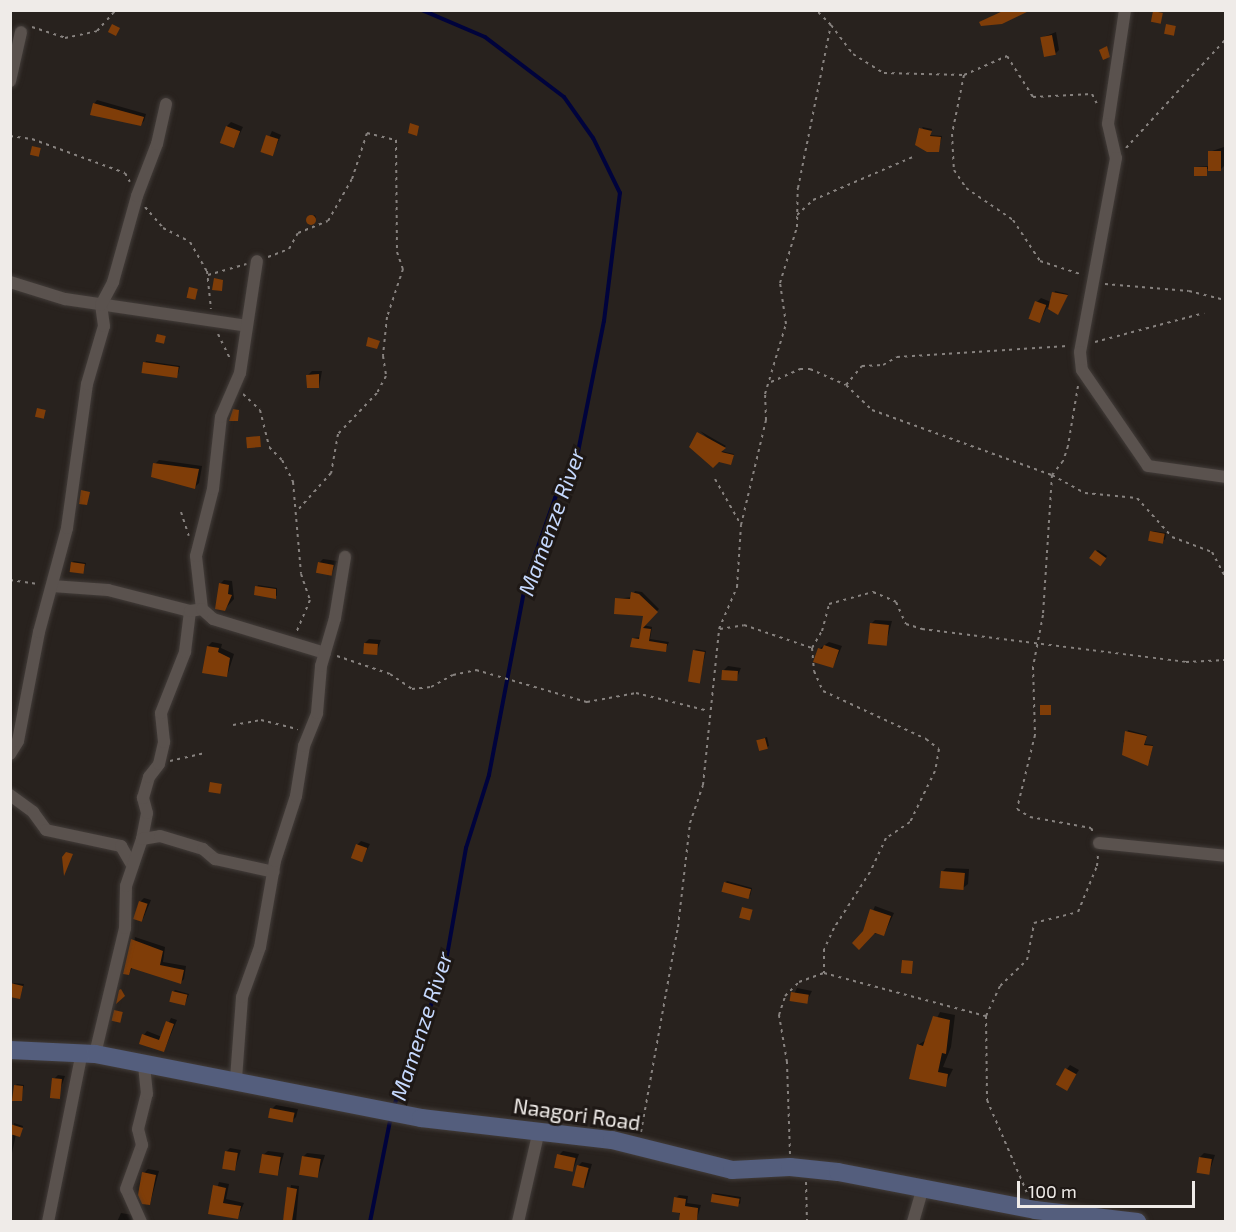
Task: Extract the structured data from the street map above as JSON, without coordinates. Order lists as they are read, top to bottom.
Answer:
{
  "streets": {
    "street": ["Naagori Road"]
  },
  "water": ["Mamenze River"],
  "scale_bar": "100 m"
}
